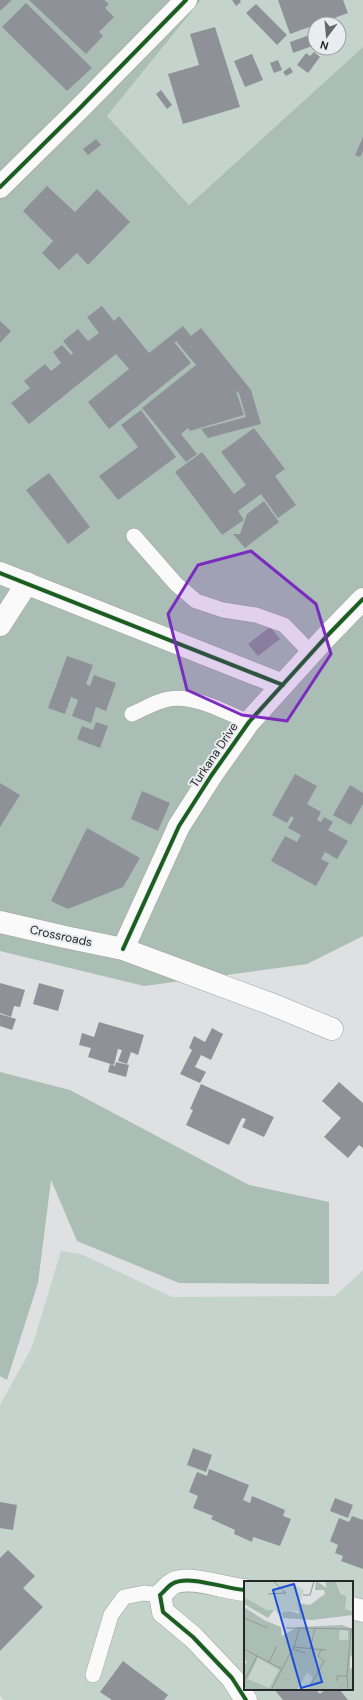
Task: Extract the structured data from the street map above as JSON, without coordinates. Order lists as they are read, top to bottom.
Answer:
{
  "streets": {
    "street": ["Turkana Drive", "Crossroads"]
  },
  "crossings": [
    ["Turkana Drive", "Crossroads"]
  ],
  "north": "bottom"
}
